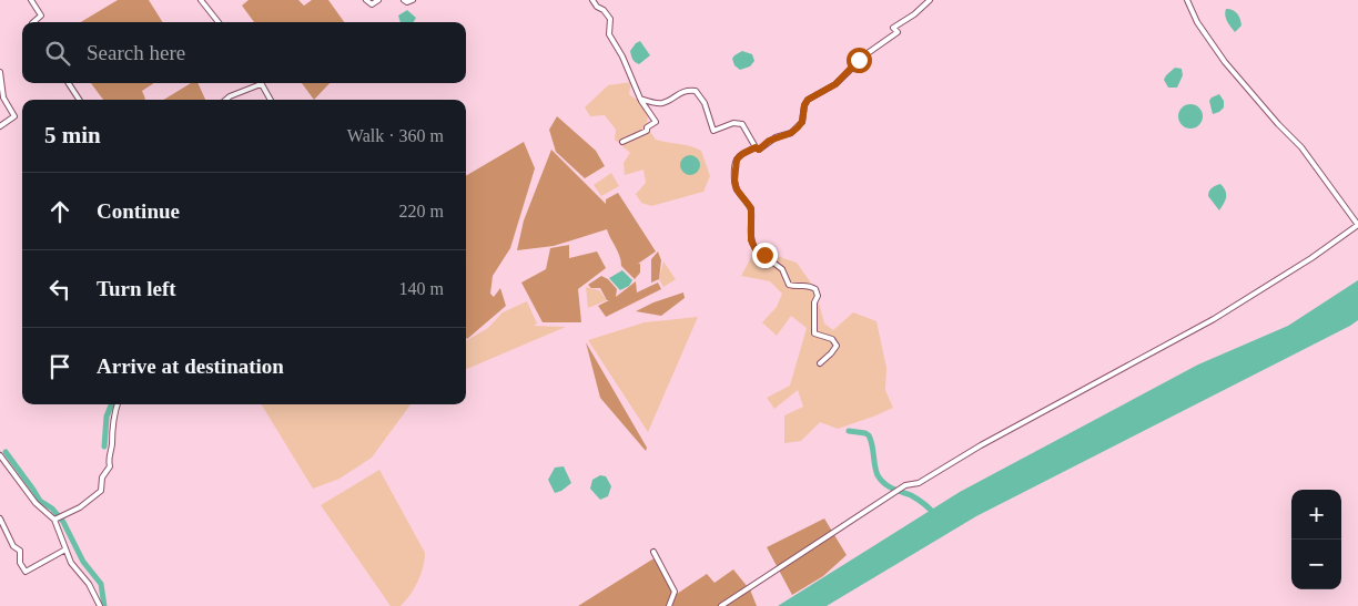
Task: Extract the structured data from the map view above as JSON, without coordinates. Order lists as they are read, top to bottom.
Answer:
{
  "page": {
    "search": "Search here",
    "heading": ["5 min", "Walk · 360 m"],
    "list": [
      ["Continue", "220 m"],
      ["Turn left", "140 m"],
      "Arrive at destination"
    ],
    "map_buttons": ["+", "−"]
  }
}
